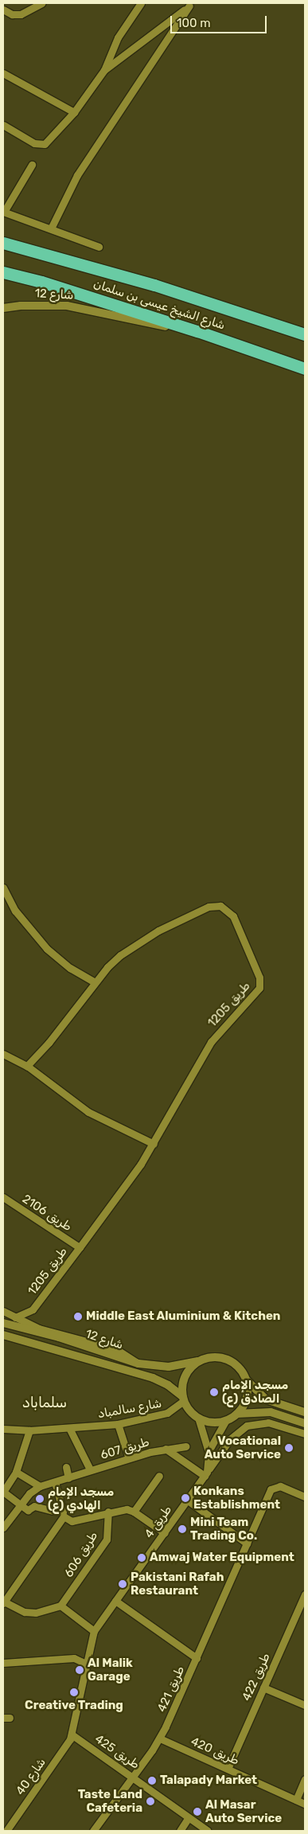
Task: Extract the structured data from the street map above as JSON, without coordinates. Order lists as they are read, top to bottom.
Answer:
{
  "streets": {
    "highway": ["شارع الشيخ عيسى بن سلمان"],
    "street": [
      "شارع 12",
      "طريق 1205",
      "طريق 2106",
      "شارع سالمباد",
      "طريق 607",
      "طريق 4",
      "طريق 606",
      "طريق 422",
      "طريق 421",
      "طريق 420",
      "طريق 425",
      "شارع 40"
    ]
  },
  "crossings": [
    ["شارع 12", "شارع الشيخ عيسى بن سلمان"],
    ["شارع 12", "شارع سالمباد"],
    ["طريق 1205", "طريق 2106"],
    ["شارع سالمباد", "طريق 607"],
    ["طريق 607", "طريق 4"],
    ["طريق 4", "طريق 425"],
    ["طريق 4", "شارع 40"],
    ["طريق 422", "طريق 420"],
    ["طريق 421", "طريق 420"],
    ["طريق 421", "طريق 425"],
    ["طريق 425", "شارع 40"]
  ],
  "districts": ["سلماباد"],
  "places": [
    "Middle East Aluminium & Kitchen",
    "مسجد الإمام الصادق (ع)",
    "Vocational Auto Service",
    "Konkans Establishment",
    "مسجد الإمام الهادي (ع)",
    "Mini Team Trading Co.",
    "Amwaj Water Equipment",
    "Pakistani Rafah Restaurant",
    "Al Malik Garage",
    "Creative Trading",
    "Talapady Market",
    "Taste Land Cafeteria",
    "Al Masar Auto Service"
  ],
  "scale_bar": "100 m"
}
